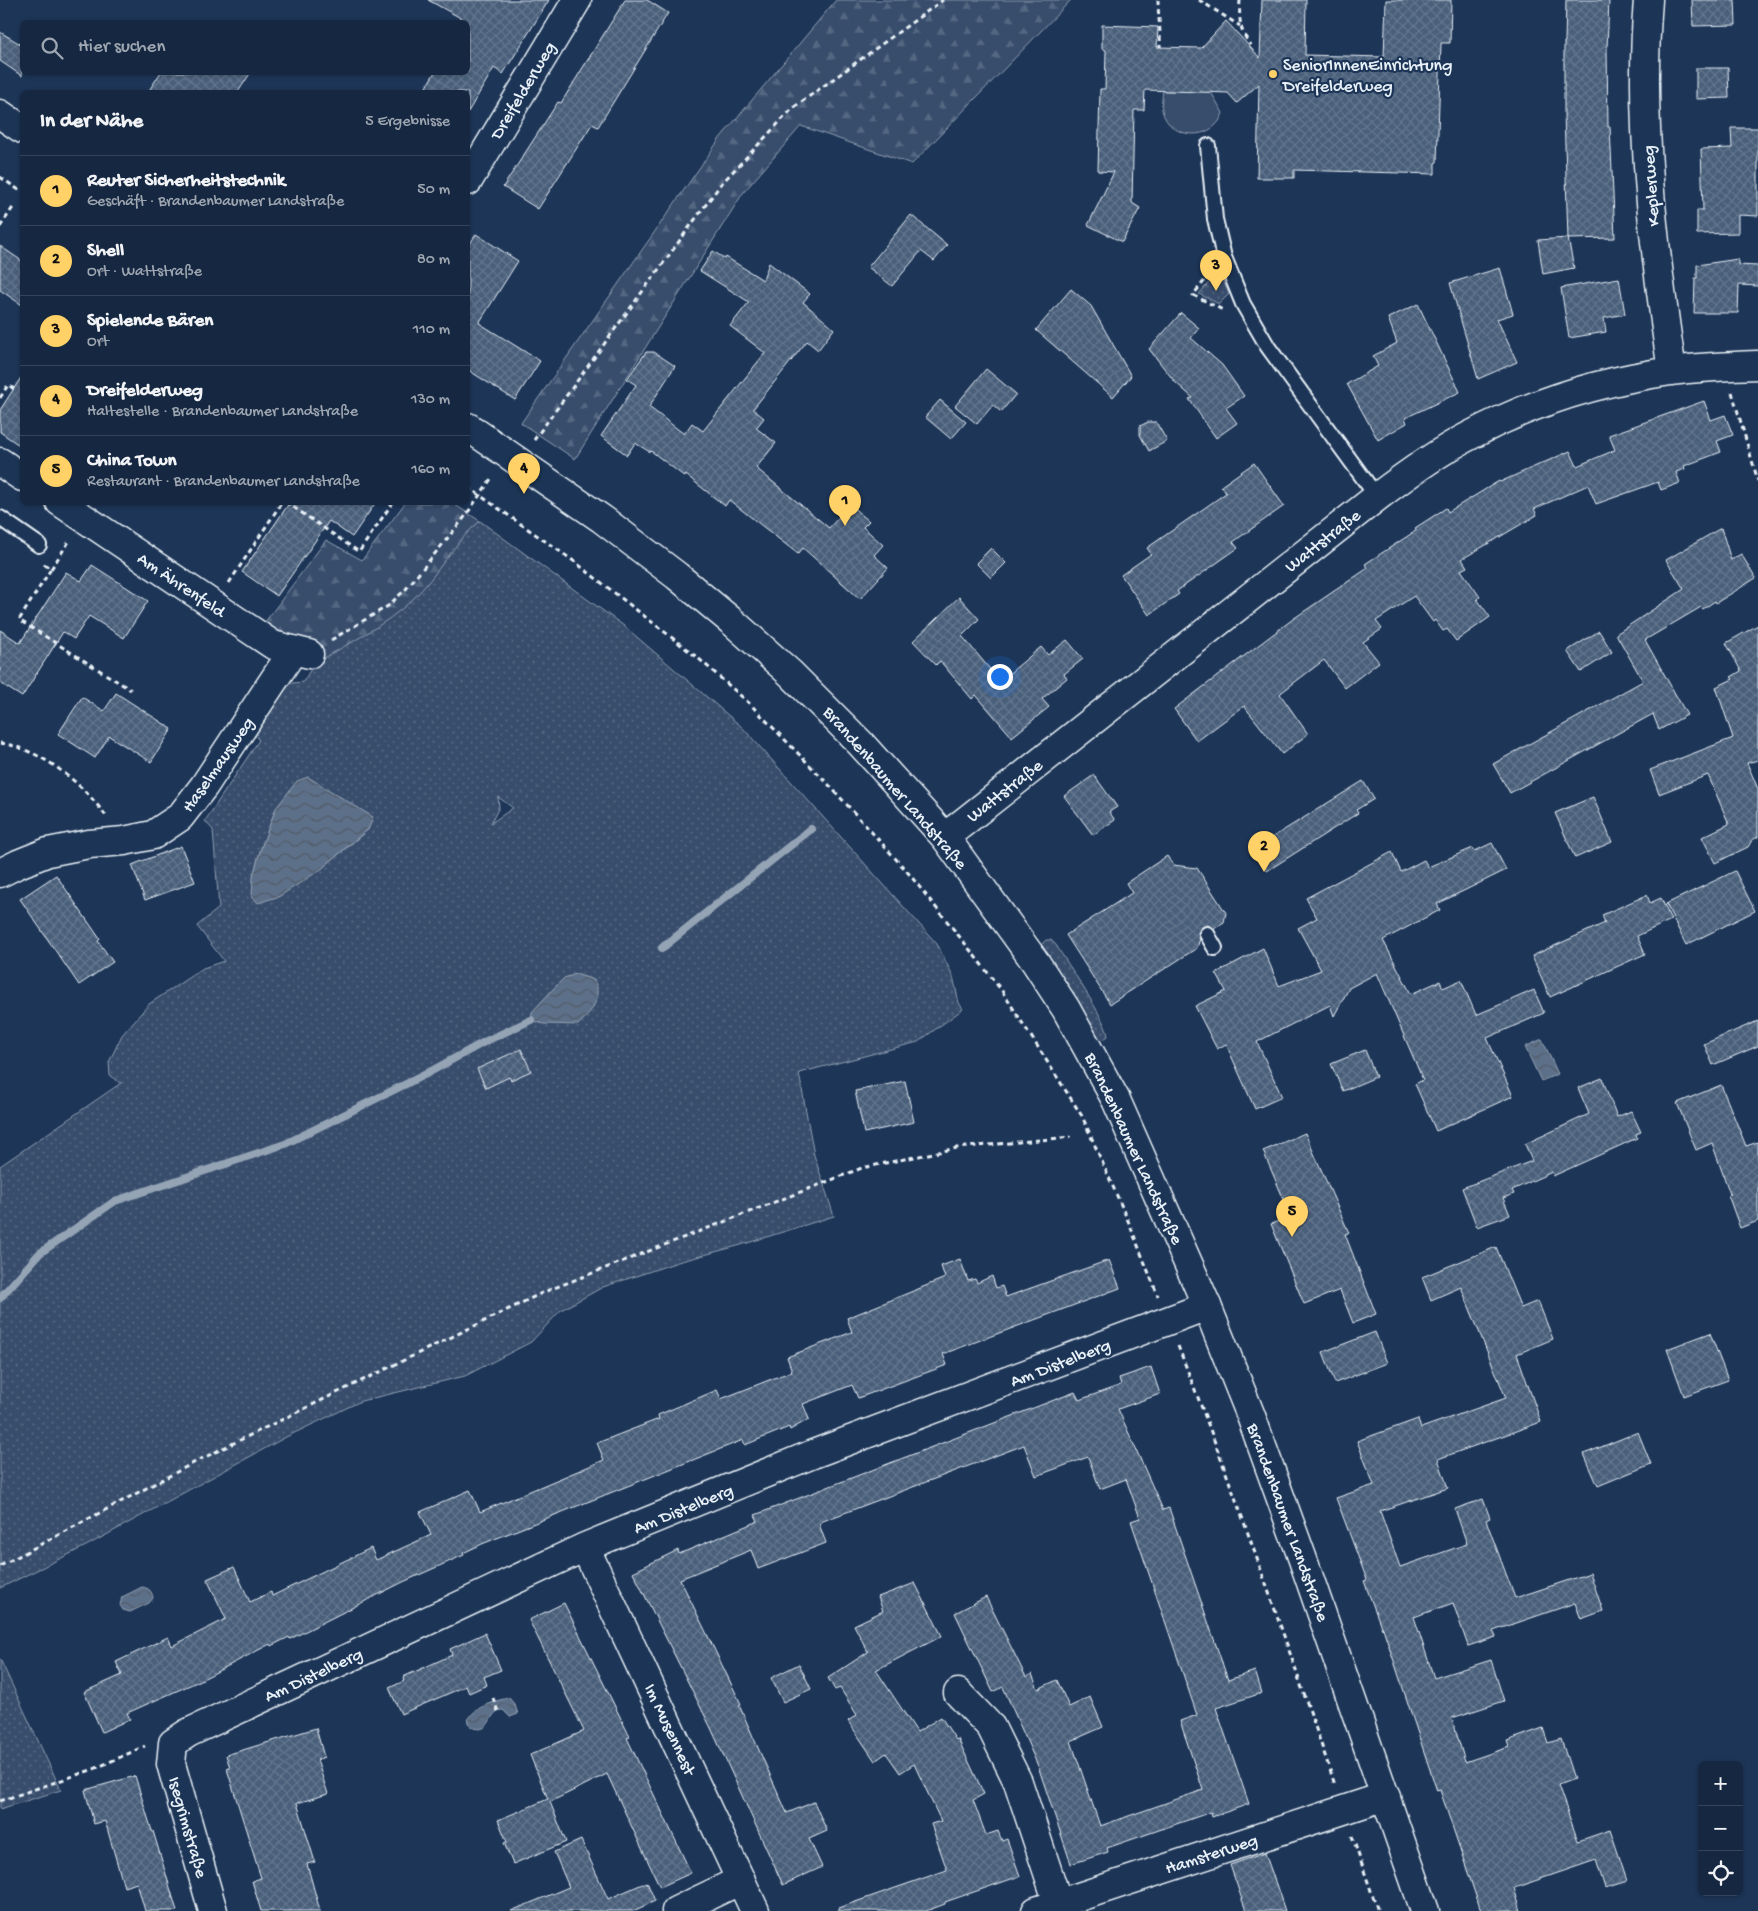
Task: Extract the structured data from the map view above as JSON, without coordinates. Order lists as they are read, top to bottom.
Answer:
{
  "streets": {
    "street": [
      "Dreifelderweg",
      "Keplerweg",
      "Wattstraße",
      "Am Ährenfeld",
      "Haselmausweg",
      "Brandenbaumer Landstraße",
      "Am Distelberg",
      "Im Musennest",
      "Isegrimstraße",
      "Hamsterweg"
    ]
  },
  "crossings": [
    ["Keplerweg", "Wattstraße"],
    ["Wattstraße", "Brandenbaumer Landstraße"],
    ["Am Ährenfeld", "Haselmausweg"],
    ["Brandenbaumer Landstraße", "Am Distelberg"],
    ["Brandenbaumer Landstraße", "Hamsterweg"],
    ["Am Distelberg", "Im Musennest"],
    ["Am Distelberg", "Isegrimstraße"]
  ],
  "places": ["SeniorInnenEinrichtung Dreifelderweg"],
  "page": {
    "search": "Hier suchen",
    "heading": ["In der Nähe", "5 Ergebnisse"],
    "list": [
      {
        "mark": "1",
        "name": "Reuter Sicherheitstechnik",
        "note": "Geschäft · Brandenbaumer Landstraße",
        "value": "50 m"
      },
      {
        "mark": "2",
        "name": "Shell",
        "note": "Ort · Wattstraße",
        "value": "80 m"
      },
      {
        "mark": "3",
        "name": "Spielende Bären",
        "note": "Ort",
        "value": "110 m"
      },
      {
        "mark": "4",
        "name": "Dreifelderweg",
        "note": "Haltestelle · Brandenbaumer Landstraße",
        "value": "130 m"
      },
      {
        "mark": "5",
        "name": "China Town",
        "note": "Restaurant · Brandenbaumer Landstraße",
        "value": "160 m"
      }
    ],
    "pins": [
      "3",
      "4",
      "1",
      "2",
      "5"
    ],
    "map_buttons": ["+", "−"]
  }
}
